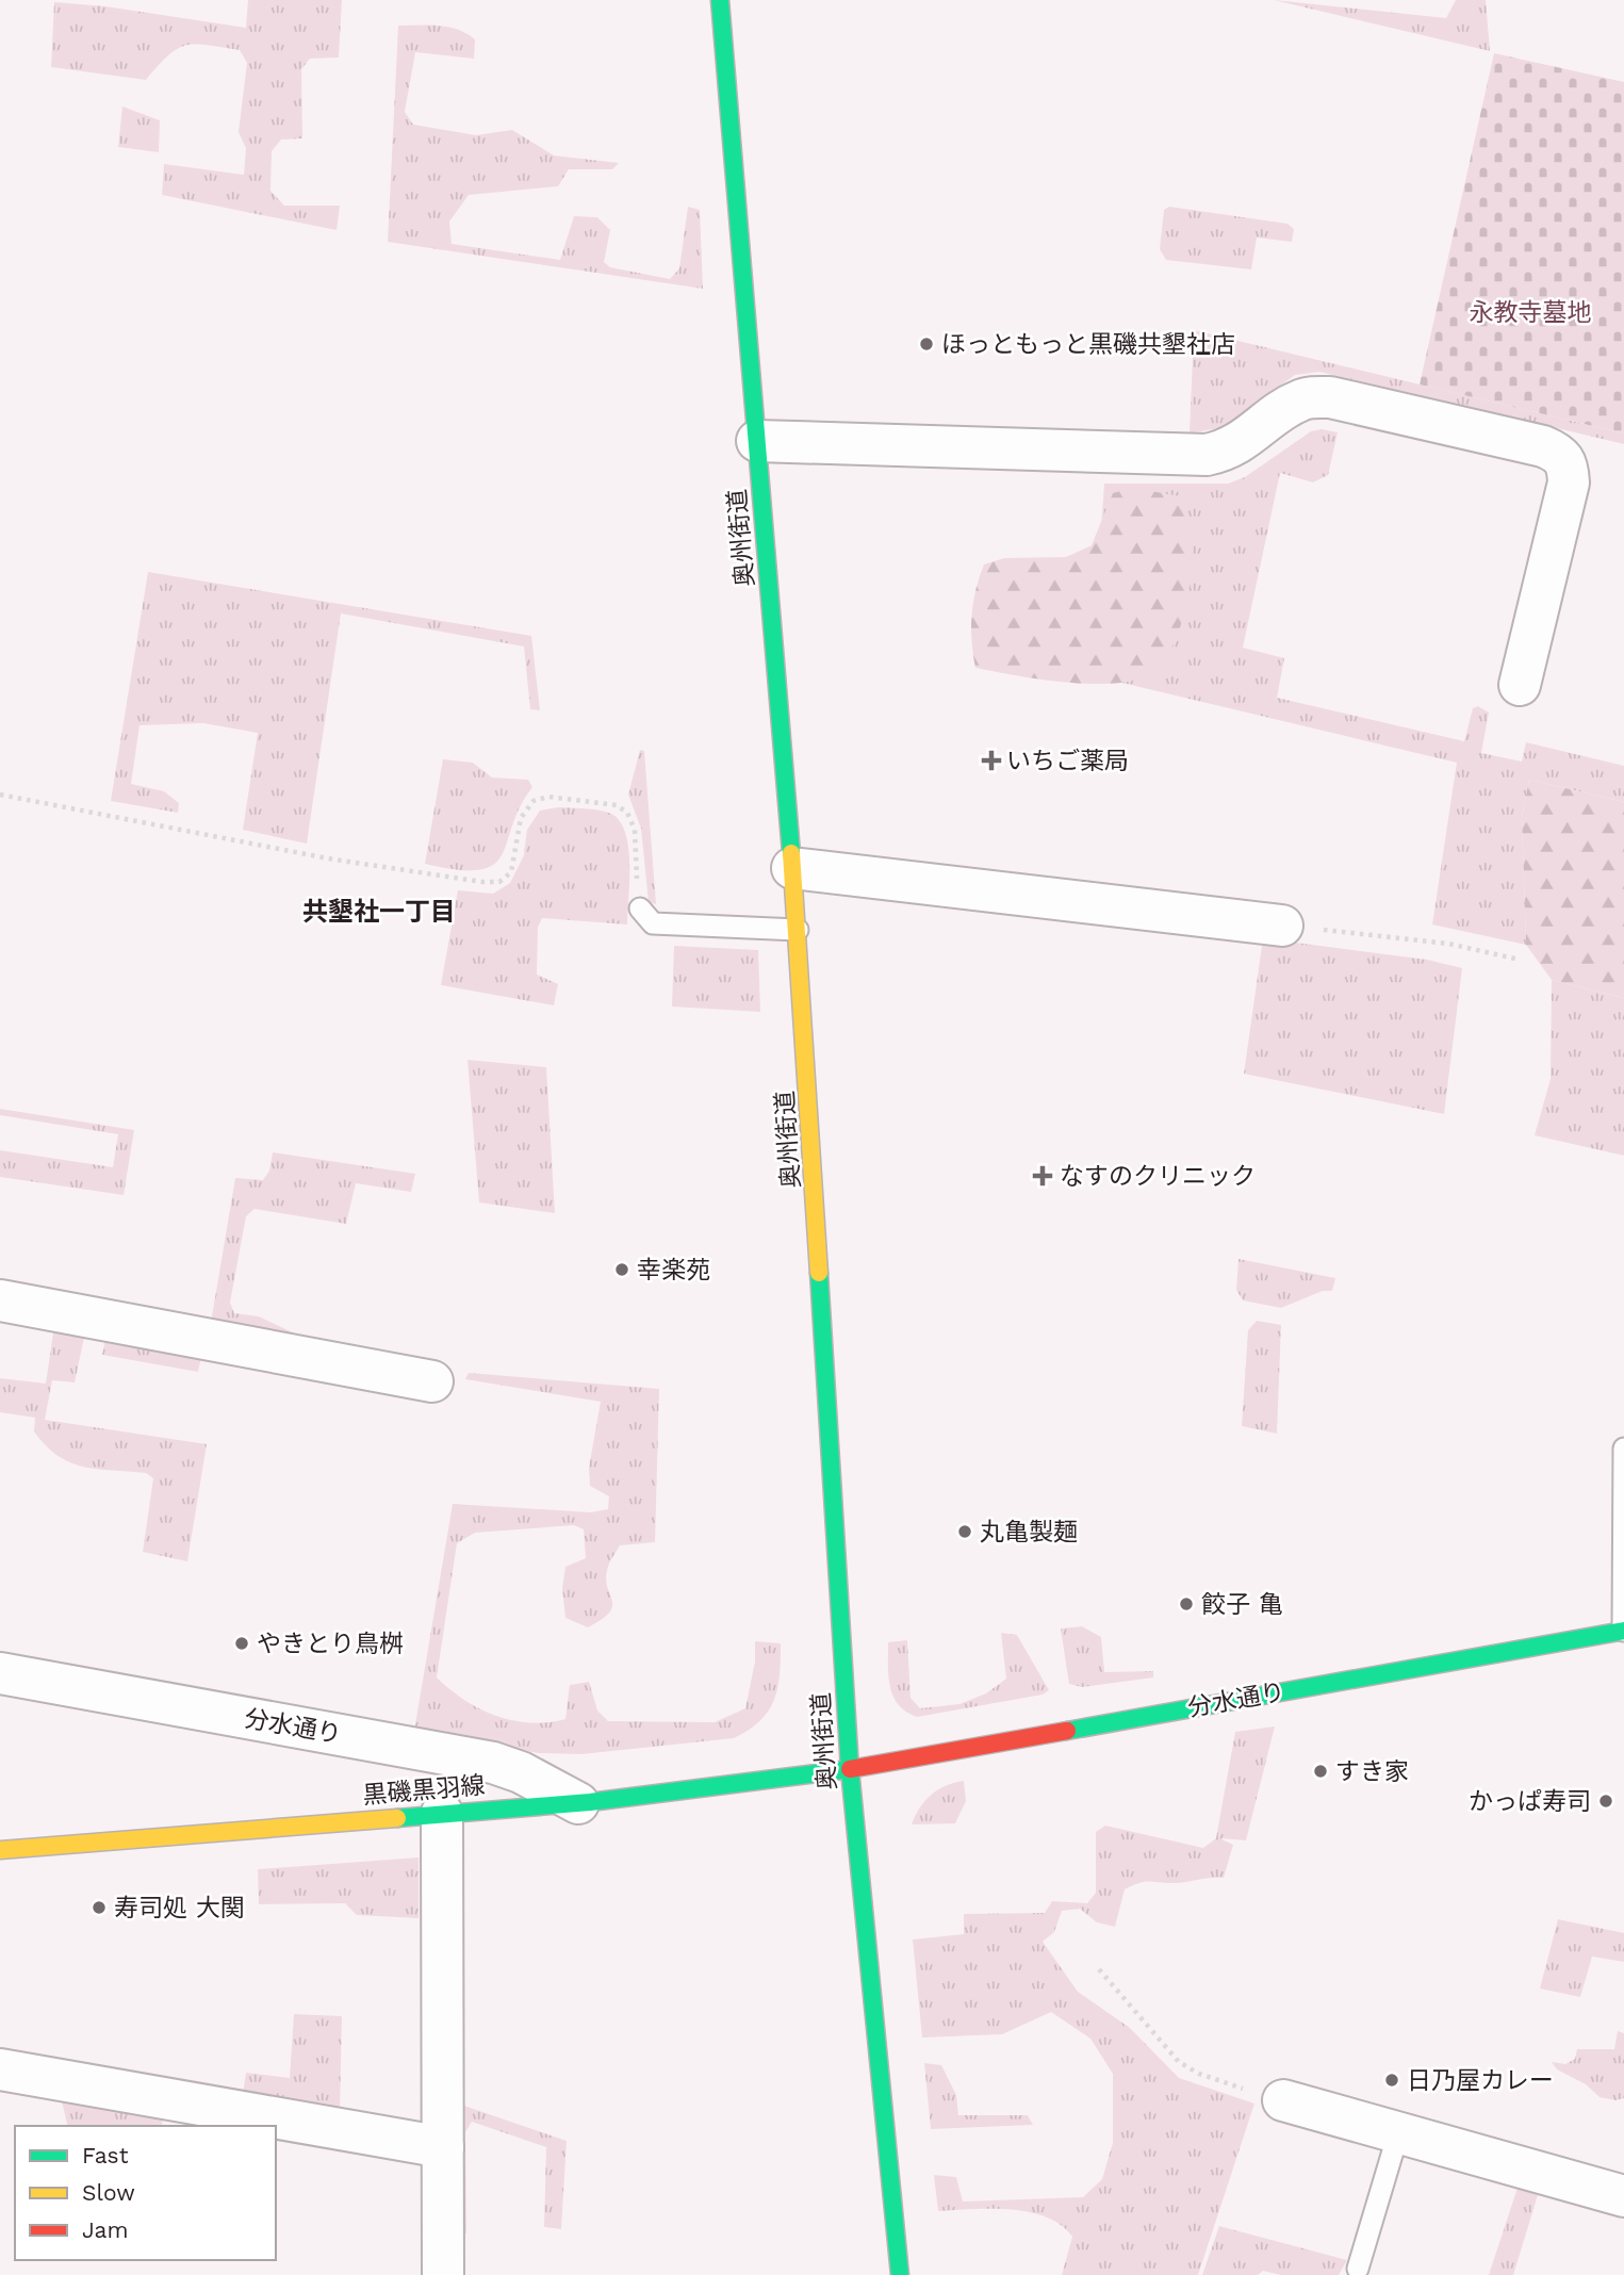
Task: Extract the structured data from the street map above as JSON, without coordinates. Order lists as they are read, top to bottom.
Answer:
{
  "streets": {
    "main road": ["奥州街道", "分水通り", "黒磯黒羽線"]
  },
  "crossings": [
    ["奥州街道", "分水通り"],
    ["奥州街道", "黒磯黒羽線"],
    ["分水通り", "黒磯黒羽線"]
  ],
  "districts": ["共墾社一丁目"],
  "parks": ["永教寺墓地"],
  "places": {
    "other": [
      "ほっともっと黒磯共墾社店",
      "幸楽苑",
      "丸亀製麺",
      "餃子 亀",
      "やきとり鳥桝",
      "すき家",
      "かっぱ寿司",
      "寿司処 大関",
      "日乃屋カレー"
    ],
    "health": ["いちご薬局", "なすのクリニック"]
  },
  "legend": ["Fast", "Slow", "Jam"]
}
